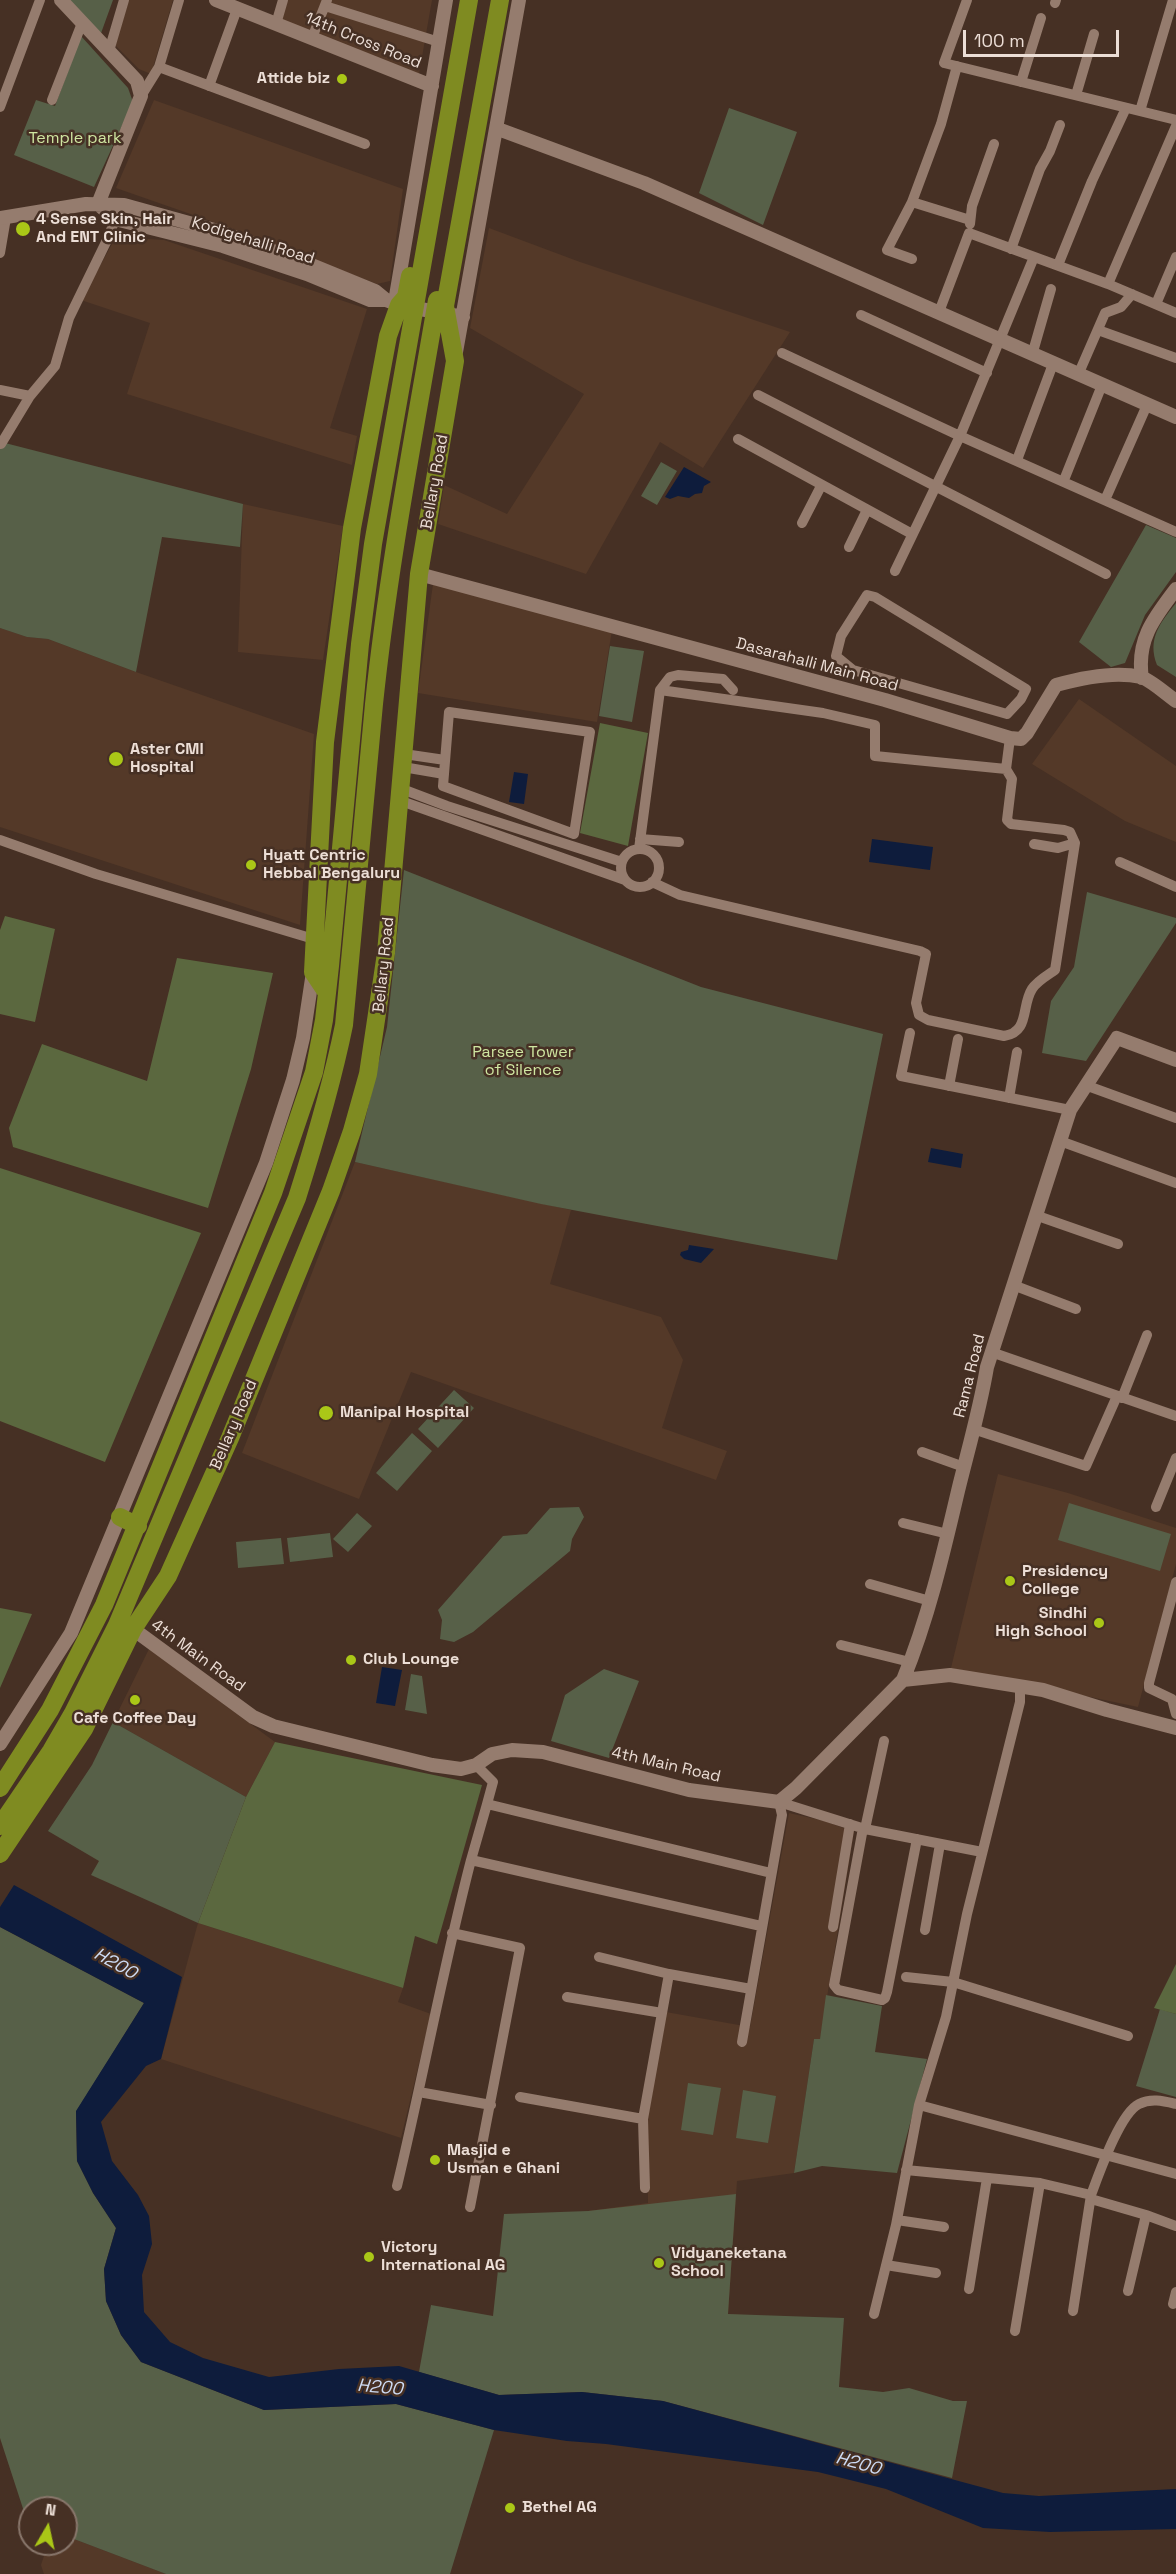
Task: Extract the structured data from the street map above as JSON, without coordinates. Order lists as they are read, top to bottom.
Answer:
{
  "streets": {
    "highway": ["Bellary Road"],
    "street": [
      "14th Cross Road",
      "Kodigehalli Road",
      "Dasarahalli Main Road",
      "Rama Road",
      "4th Main Road"
    ]
  },
  "crossings": [
    ["Kodigehalli Road", "Bellary Road"],
    ["Bellary Road", "Dasarahalli Main Road"],
    ["Bellary Road", "4th Main Road"]
  ],
  "water": ["H200"],
  "parks": ["Temple park", "Parsee Tower of Silence"],
  "places": [
    "Attide biz",
    "4 Sense Skin, Hair And ENT Clinic",
    "Aster CMI Hospital",
    "Hyatt Centric Hebbal Bengaluru",
    "Manipal Hospital",
    "Presidency College",
    "Sindhi High School",
    "Club Lounge",
    "Cafe Coffee Day",
    "Masjid e Usman e Ghani",
    "Victory International AG",
    "Vidyaneketana School",
    "Bethel AG"
  ],
  "scale_bar": "100 m",
  "north": "top"
}
